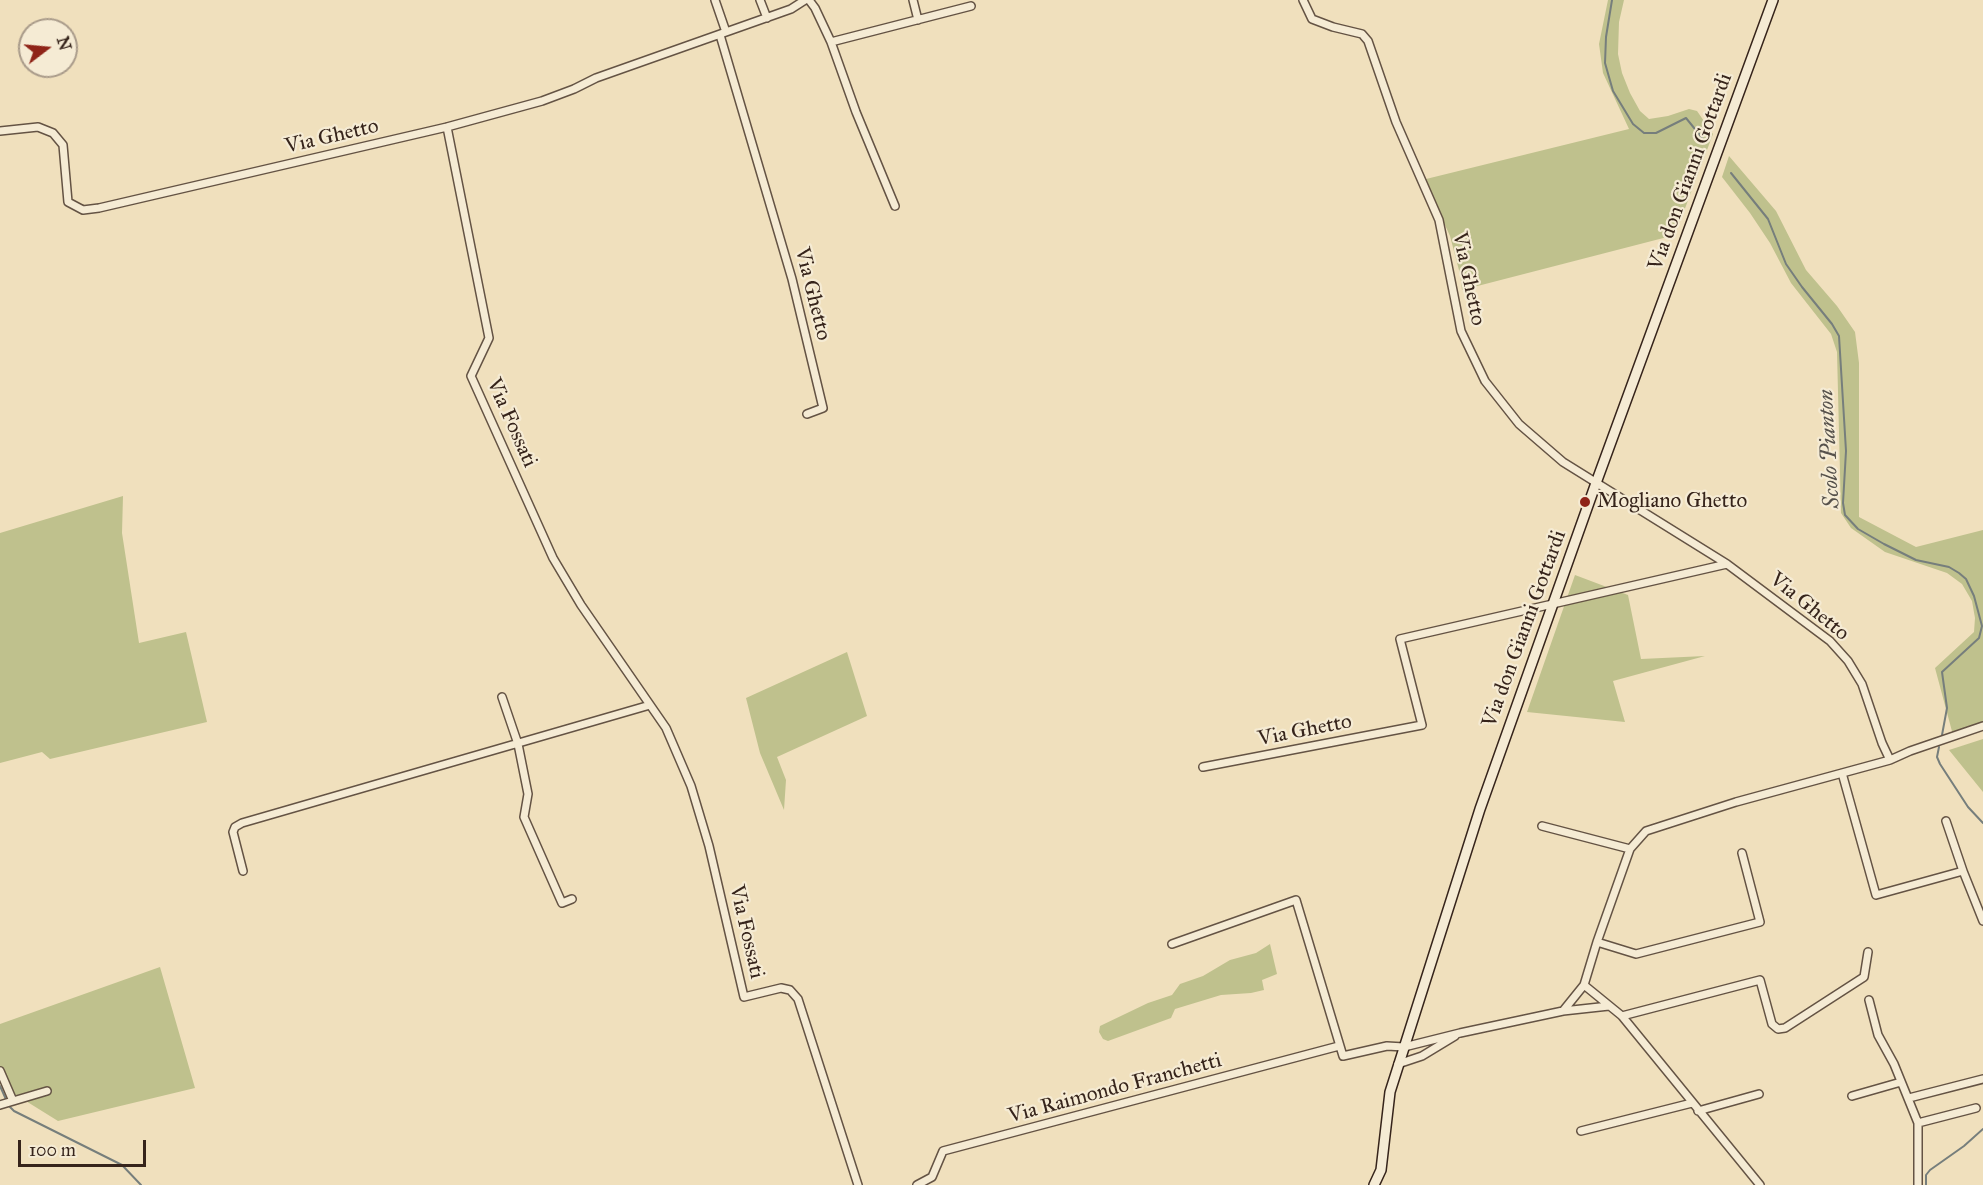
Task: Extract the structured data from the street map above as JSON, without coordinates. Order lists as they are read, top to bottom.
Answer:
{
  "streets": {
    "main road": ["Via don Gianni Gottardi"],
    "street": ["Via Ghetto", "Via Fossati", "Via Raimondo Franchetti"]
  },
  "crossings": [
    ["Via Ghetto", "Via don Gianni Gottardi"],
    ["Via Ghetto", "Via Fossati"],
    ["Via don Gianni Gottardi", "Via Raimondo Franchetti"]
  ],
  "water": ["Scolo Pianton"],
  "places": ["Mogliano Ghetto"],
  "scale_bar": "100 m",
  "north": "right"
}
